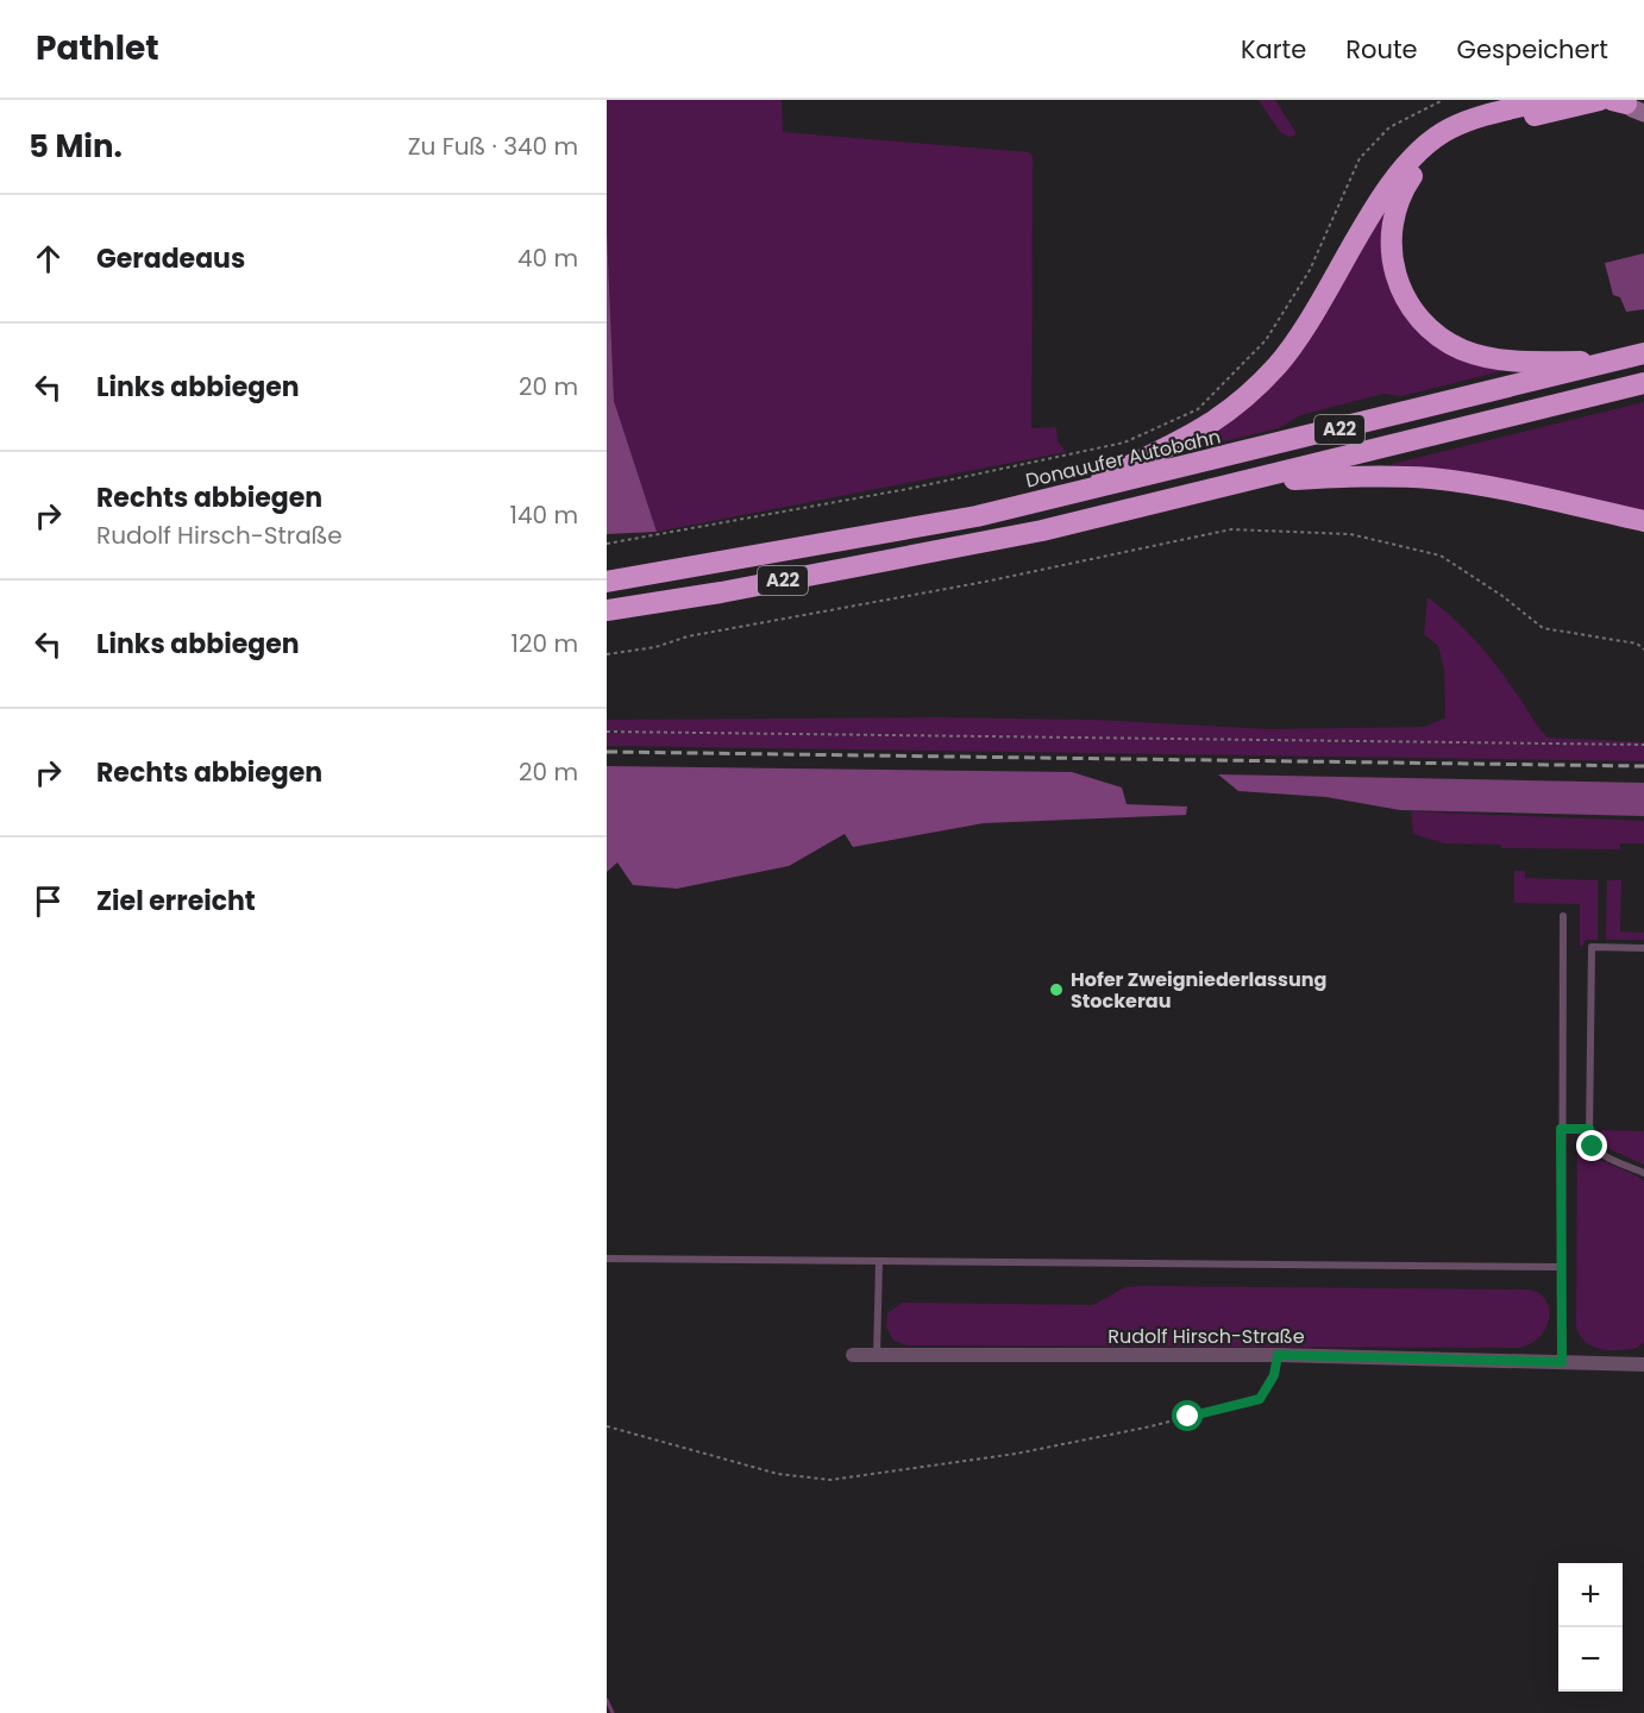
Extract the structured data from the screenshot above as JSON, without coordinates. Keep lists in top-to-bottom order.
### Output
{
  "streets": {
    "highway": ["A22", "Donauufer Autobahn"],
    "street": ["Rudolf Hirsch-Straße"]
  },
  "places": ["Hofer Zweigniederlassung Stockerau"],
  "page": {
    "header": "Pathlet",
    "nav": ["Karte", "Route", "Gespeichert"],
    "heading": ["5 Min.", "Zu Fuß · 340 m"],
    "list": [
      ["Geradeaus", "40 m"],
      ["Links abbiegen", "20 m"],
      ["Rechts abbiegen", "Rudolf Hirsch-Straße", "140 m"],
      ["Links abbiegen", "120 m"],
      ["Rechts abbiegen", "20 m"],
      "Ziel erreicht"
    ],
    "map_buttons": ["+", "−"]
  }
}
